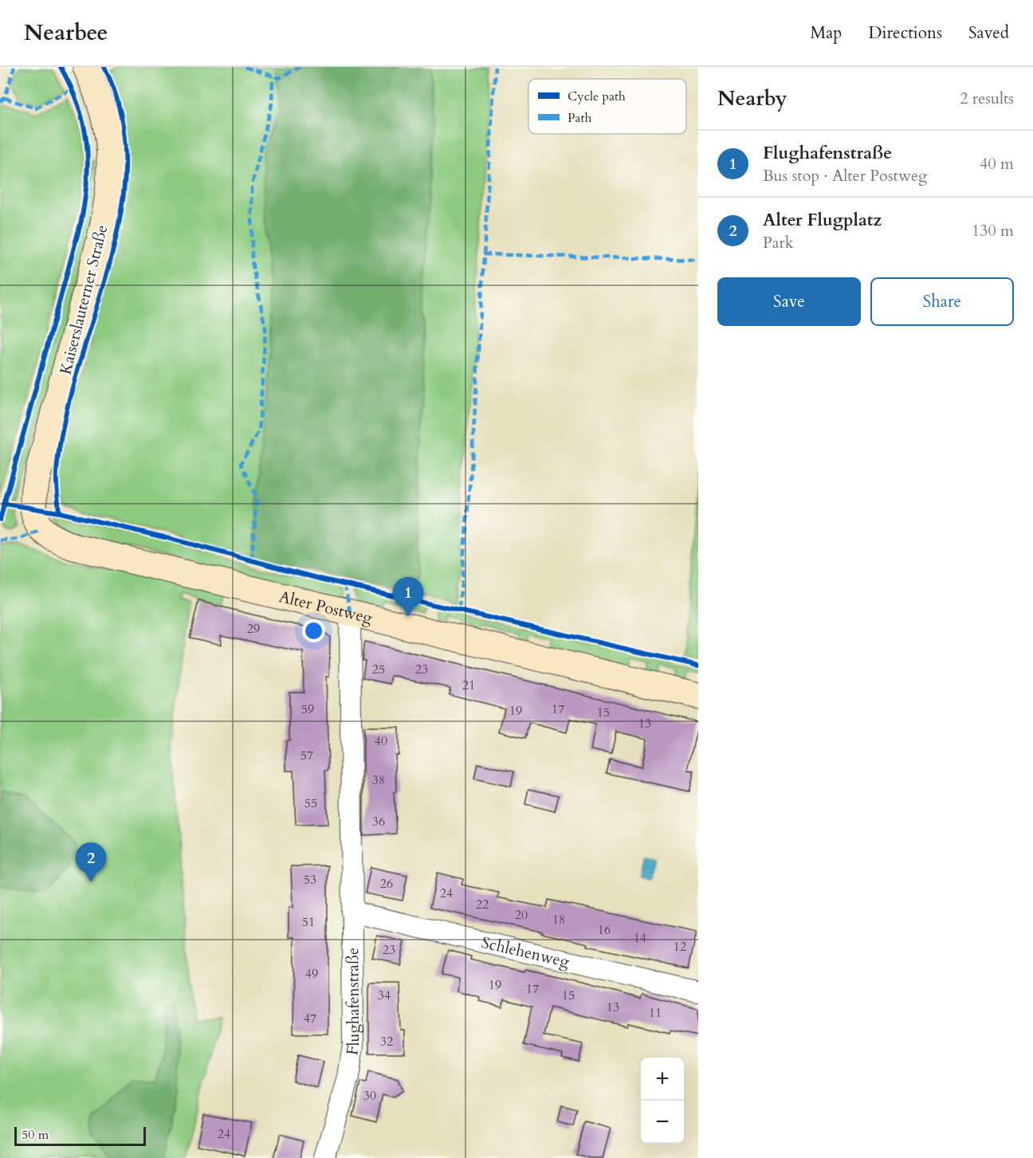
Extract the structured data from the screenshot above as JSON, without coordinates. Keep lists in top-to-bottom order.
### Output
{
  "streets": {
    "main road": ["Kaiserslauterner Straße", "Alter Postweg"],
    "street": ["Schlehenweg", "Flughafenstraße"]
  },
  "crossings": [
    ["Kaiserslauterner Straße", "Alter Postweg"],
    ["Alter Postweg", "Flughafenstraße"],
    ["Schlehenweg", "Flughafenstraße"]
  ],
  "house_numbers": [
    "29",
    "25",
    "23",
    "21",
    "59",
    "17",
    "19",
    "15",
    "13",
    "40",
    "57",
    "38",
    "55",
    "36",
    "53",
    "26",
    "24",
    "22",
    "20",
    "18",
    "51",
    "16",
    "14",
    "12",
    "23",
    "49",
    "19",
    "17",
    "34",
    "15",
    "13",
    "11",
    "47",
    "32",
    "30",
    "24"
  ],
  "legend": ["Cycle path", "Path"],
  "scale_bar": "50 m",
  "page": {
    "header": "Nearbee",
    "nav": ["Map", "Directions", "Saved"],
    "heading": ["Nearby", "2 results"],
    "list": [
      {
        "mark": "1",
        "name": "Flughafenstraße",
        "note": "Bus stop · Alter Postweg",
        "value": "40 m"
      },
      {
        "mark": "2",
        "name": "Alter Flugplatz",
        "note": "Park",
        "value": "130 m"
      }
    ],
    "buttons": ["Save", "Share"],
    "pins": ["1", "2"],
    "map_buttons": ["+", "−"],
    "scale": "50 m"
  }
}
